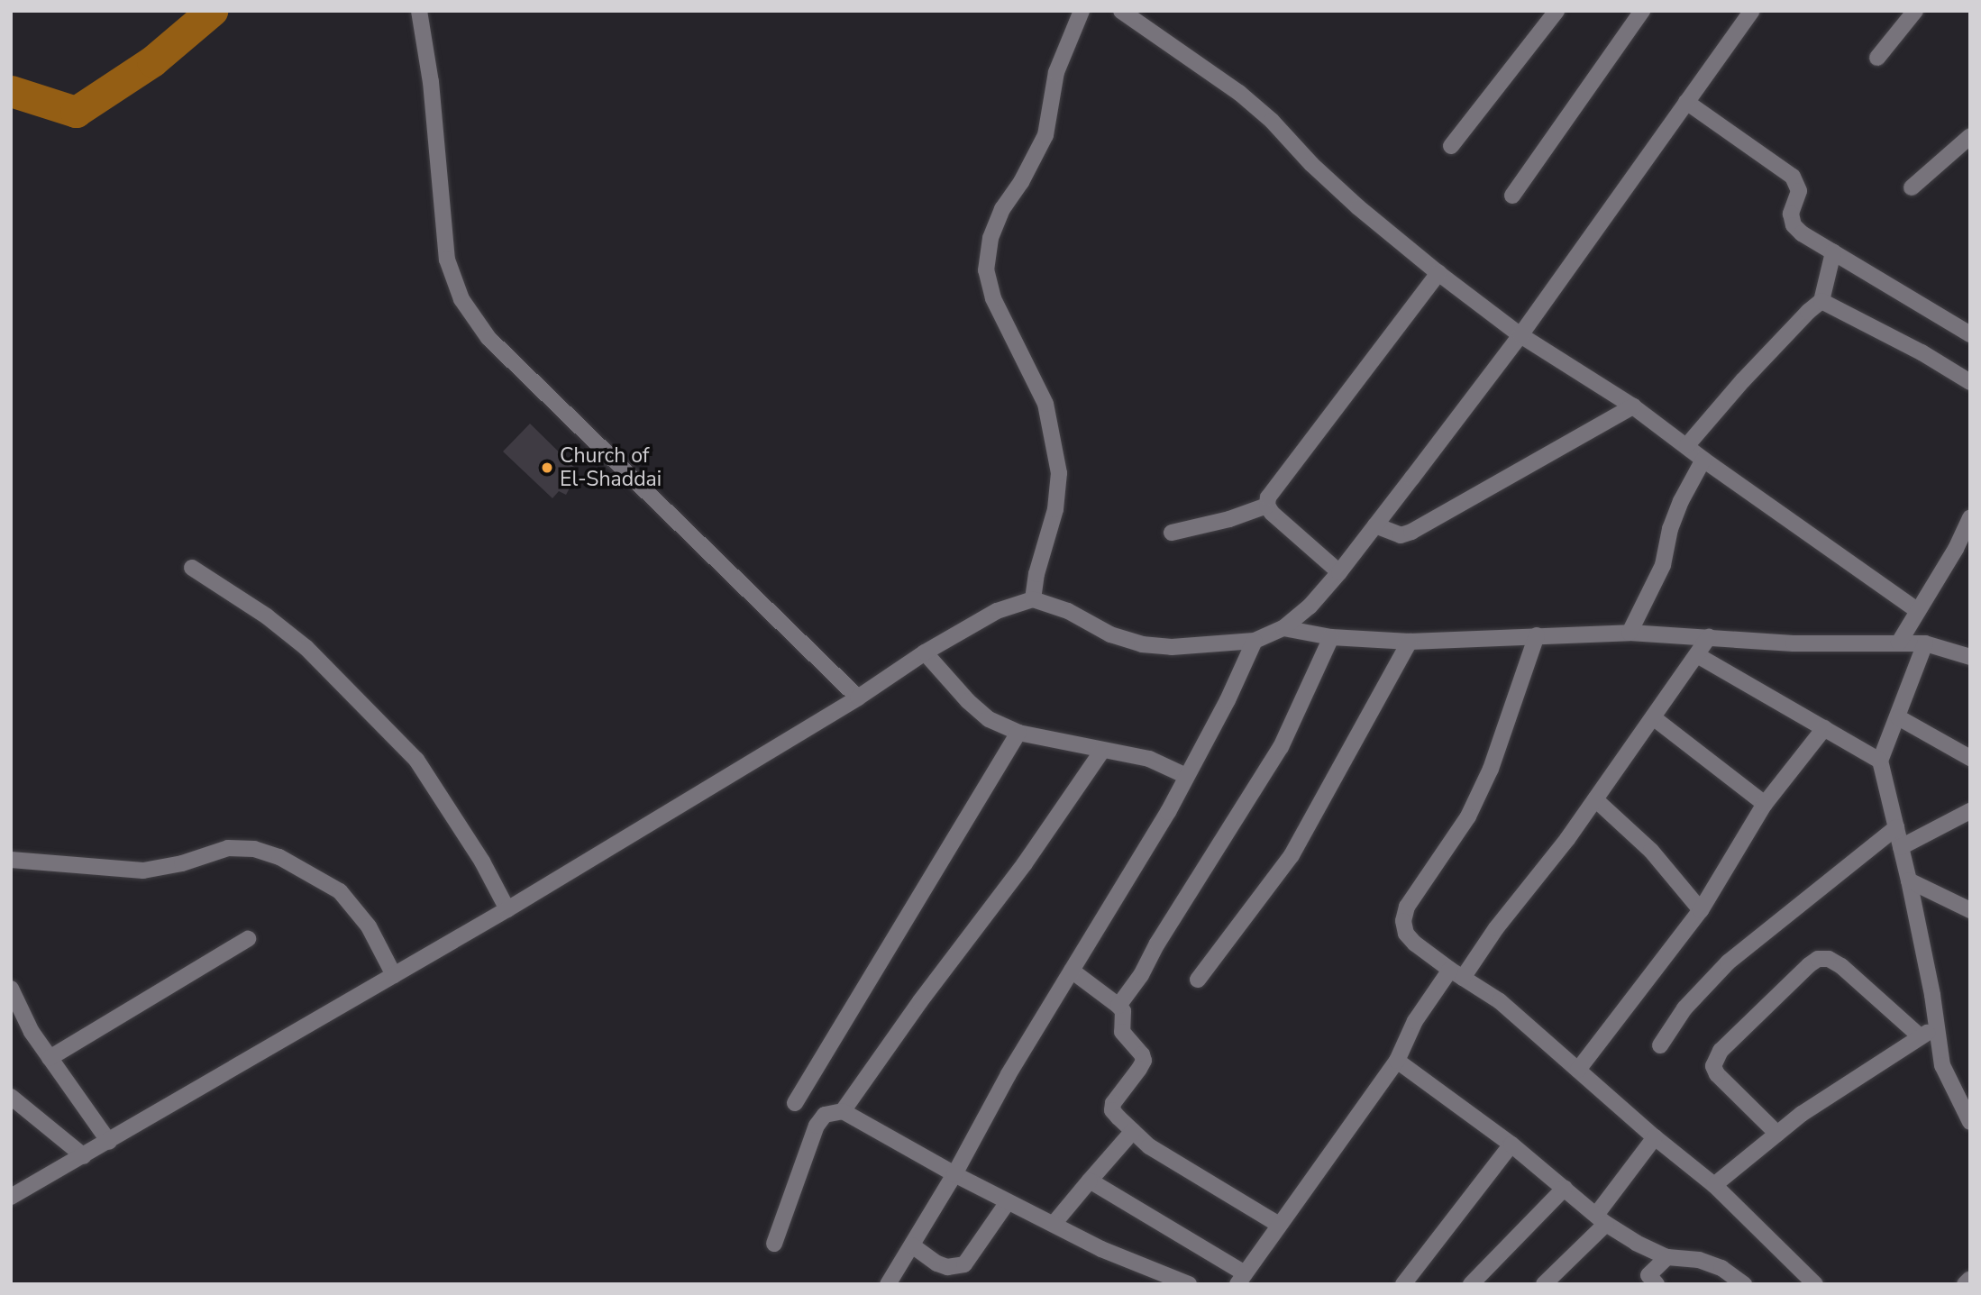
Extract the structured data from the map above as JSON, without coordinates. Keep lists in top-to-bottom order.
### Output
{
  "places": ["Church of El-Shaddai"]
}
